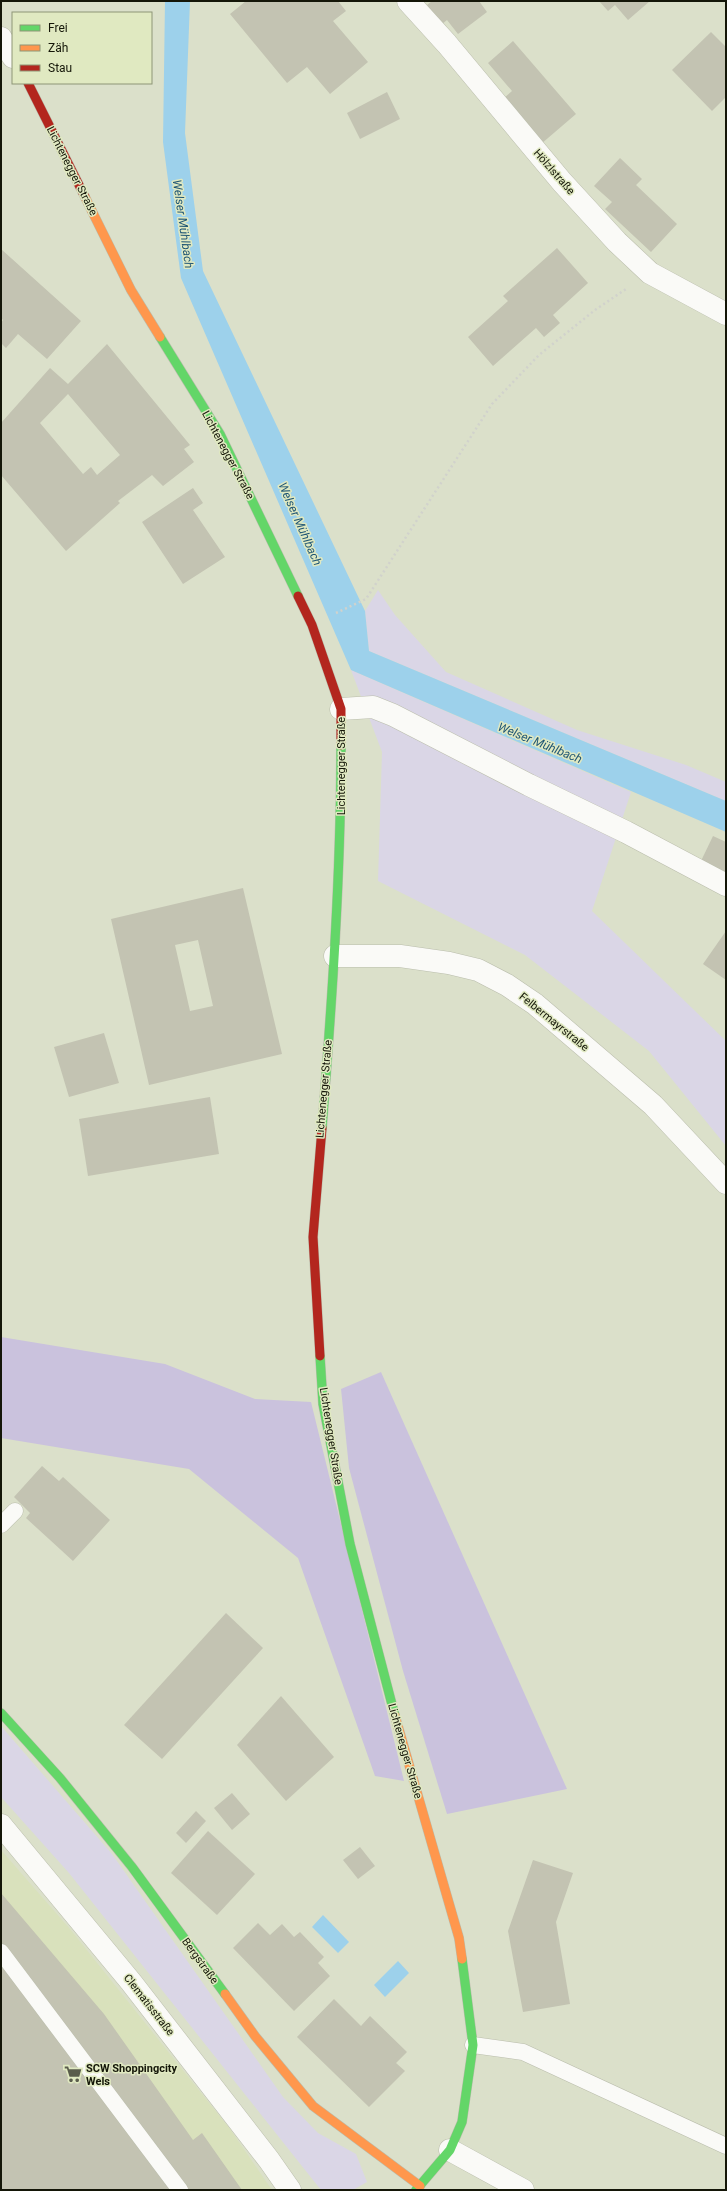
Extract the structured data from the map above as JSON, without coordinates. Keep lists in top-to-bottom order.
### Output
{
  "streets": {
    "street": [
      "Lichtenegger Straße",
      "Hölzlstraße",
      "Felbermayrstraße",
      "Bergstraße",
      "Clematisstraße"
    ]
  },
  "crossings": [
    ["Lichtenegger Straße", "Felbermayrstraße"],
    ["Lichtenegger Straße", "Bergstraße"]
  ],
  "water": ["Welser Mühlbach"],
  "places": {
    "supermarket": ["SCW Shoppingcity Wels"]
  },
  "legend": ["Frei", "Zäh", "Stau"]
}
